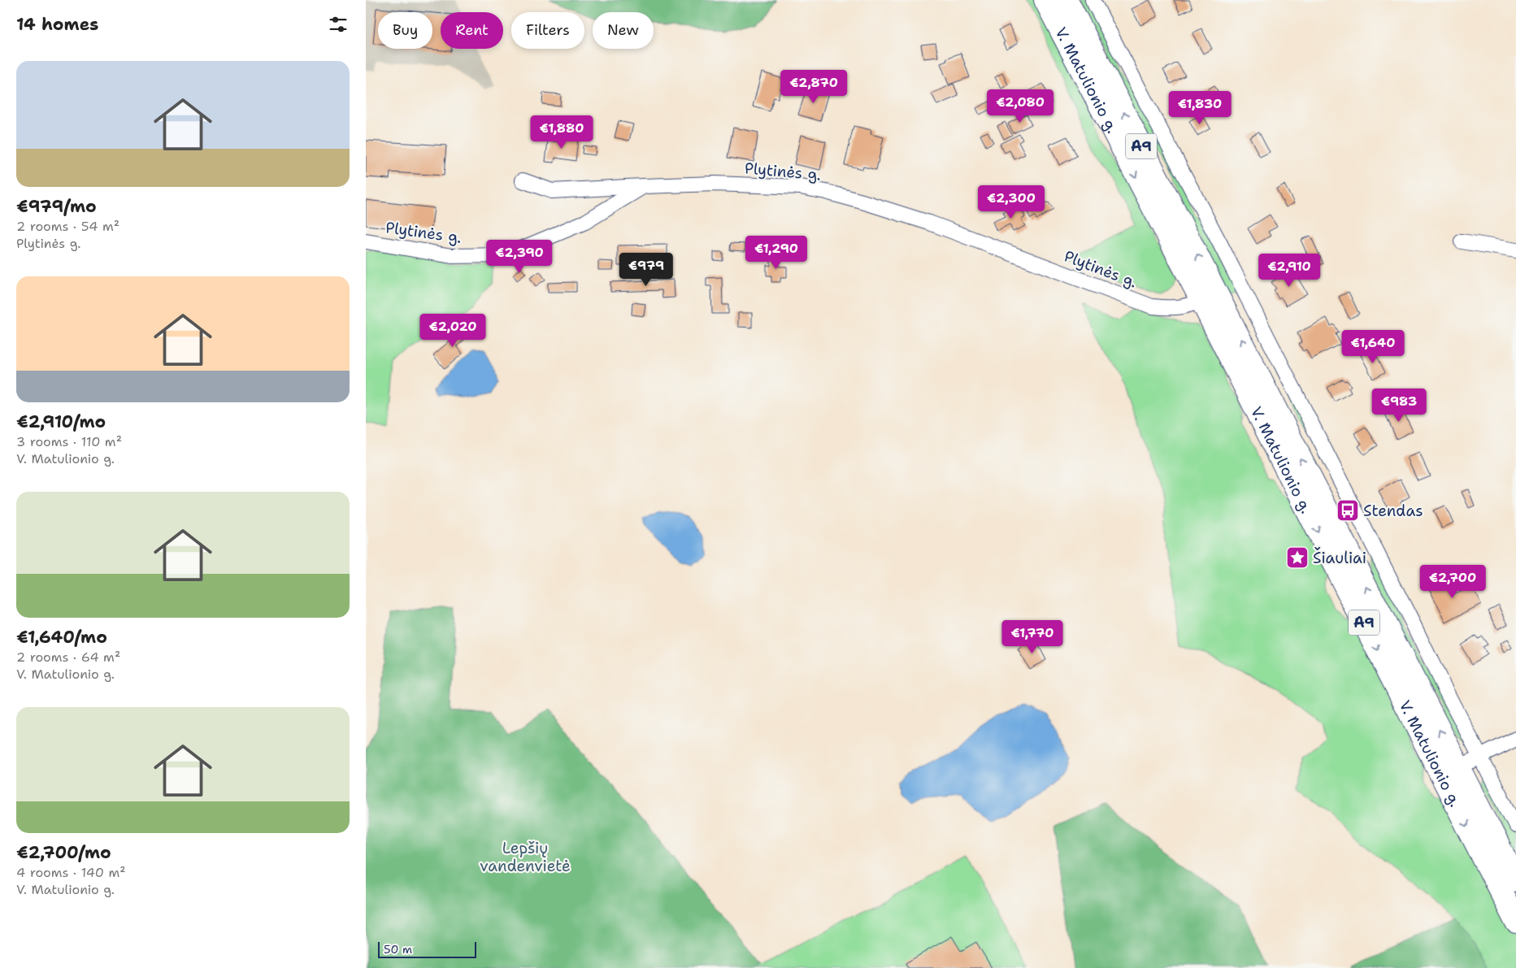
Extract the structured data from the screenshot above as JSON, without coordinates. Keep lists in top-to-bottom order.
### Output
{
  "streets": {
    "highway": ["V. Matulionio g.", "A9"],
    "street": ["Plytinės g."]
  },
  "crossings": [
    ["V. Matulionio g.", "Plytinės g."]
  ],
  "parks": ["Lepšių vandenvietė"],
  "places": {
    "bus stop": ["Stendas"],
    "place": ["Šiauliai"]
  },
  "scale_bar": "50 m",
  "page": {
    "heading": "14 homes",
    "chip": [
      "Buy",
      "Rent",
      "Filters",
      "New"
    ],
    "list": [
      {
        "name": "€979/mo",
        "note": "2 rooms · 54 m² · Plytinės g."
      },
      {
        "name": "€2,910/mo",
        "note": "3 rooms · 110 m² · V. Matulionio g."
      },
      {
        "name": "€1,640/mo",
        "note": "2 rooms · 64 m² · V. Matulionio g."
      },
      {
        "name": "€2,700/mo",
        "note": "4 rooms · 140 m² · V. Matulionio g."
      }
    ],
    "price": [
      "€2,870",
      "€2,080",
      "€1,830",
      "€1,880",
      "€2,300",
      "€1,290",
      "€2,390",
      "€979",
      "€2,910",
      "€2,020",
      "€1,640",
      "€983",
      "€2,700",
      "€1,770"
    ],
    "scale": "50 m"
  }
}
